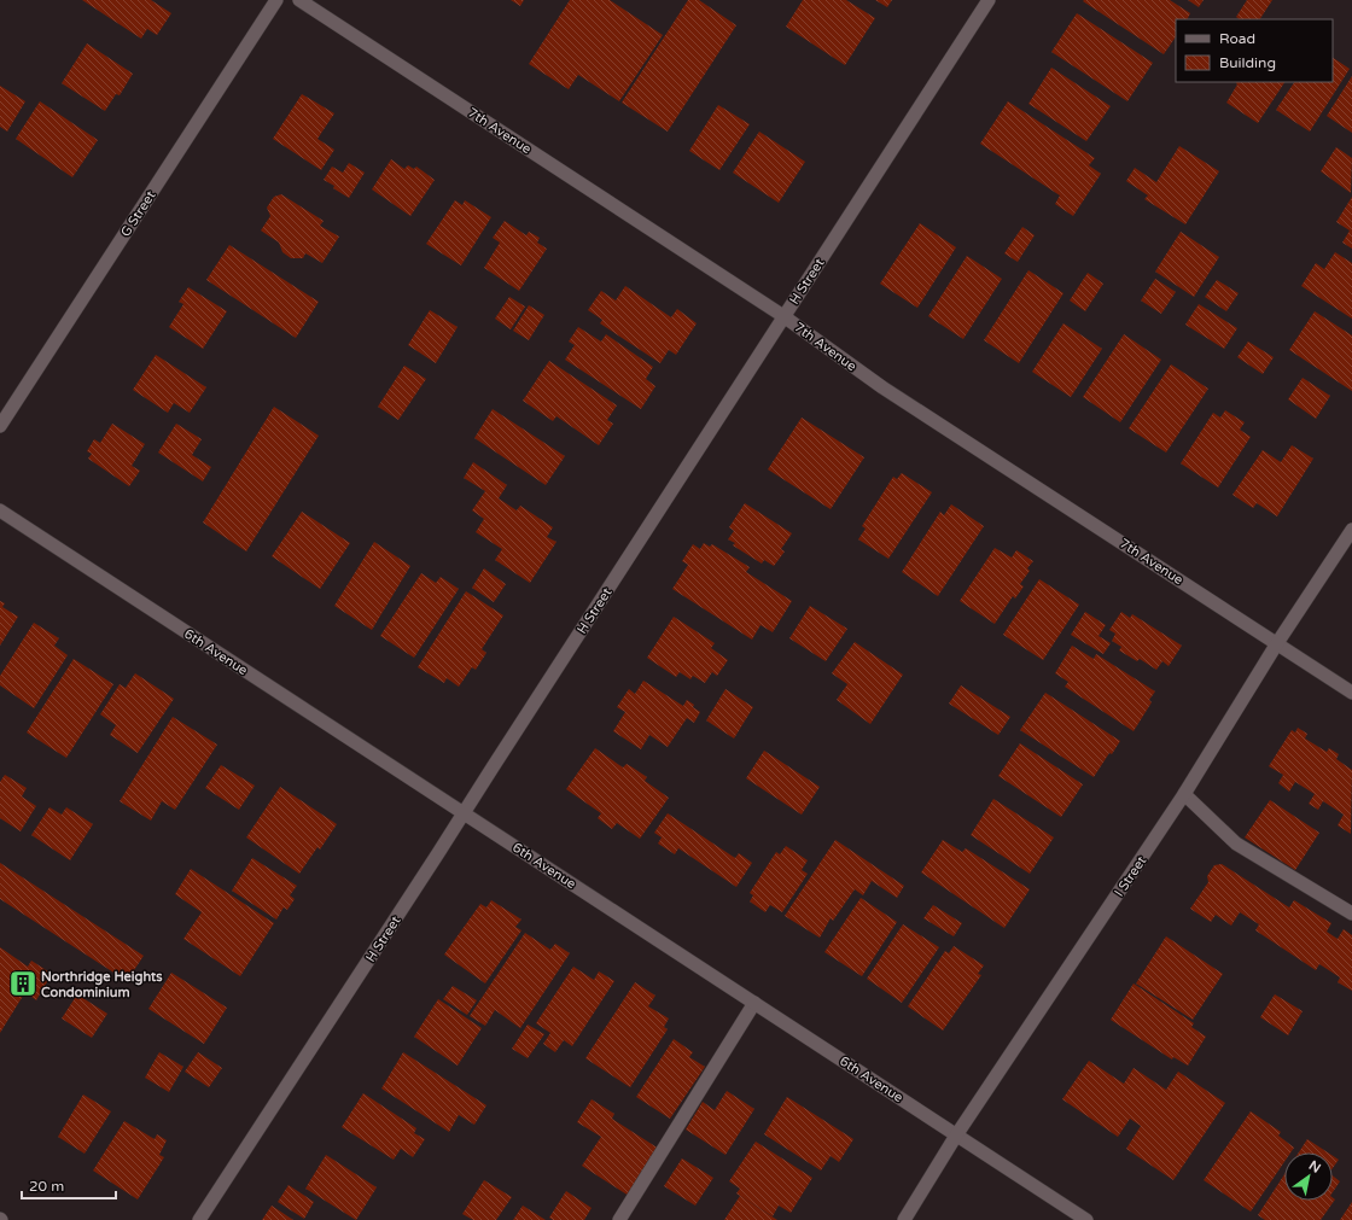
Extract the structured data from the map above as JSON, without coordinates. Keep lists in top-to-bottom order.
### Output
{
  "streets": {
    "street": [
      "7th Avenue",
      "G Street",
      "H Street",
      "6th Avenue",
      "I Street"
    ]
  },
  "crossings": [
    ["7th Avenue", "H Street"],
    ["7th Avenue", "I Street"],
    ["H Street", "6th Avenue"],
    ["6th Avenue", "I Street"]
  ],
  "places": {
    "building": ["Northridge Heights Condominium"]
  },
  "legend": ["Road", "Building"],
  "scale_bar": "20 m",
  "north": "top right"
}
